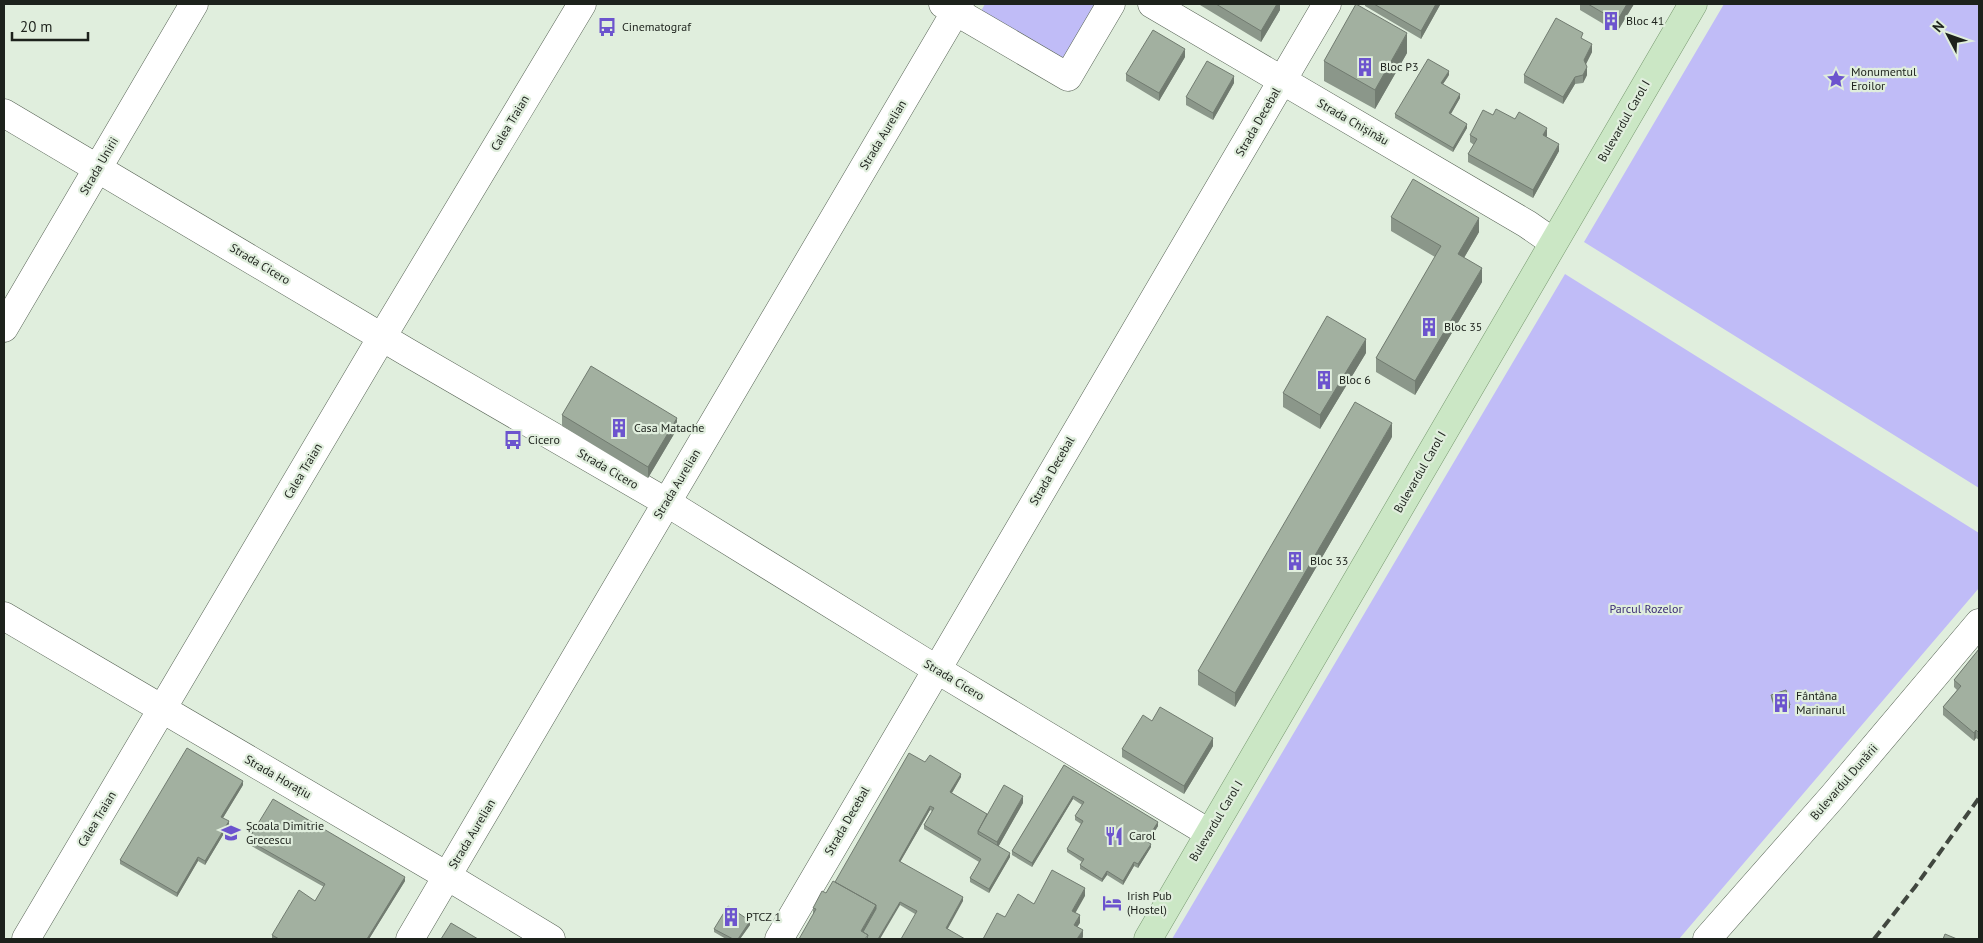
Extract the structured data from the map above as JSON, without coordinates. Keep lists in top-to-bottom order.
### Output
{
  "streets": {
    "main road": ["Bulevardul Carol I"],
    "street": [
      "Strada Decebal",
      "Strada Chișinău",
      "Calea Traian",
      "Strada Aurelian",
      "Strada Unirii",
      "Strada Cicero",
      "Strada Horațiu",
      "Bulevardul Dunării"
    ]
  },
  "crossings": [
    ["Bulevardul Carol I", "Strada Chișinău"],
    ["Bulevardul Carol I", "Strada Cicero"],
    ["Strada Decebal", "Strada Chișinău"],
    ["Strada Decebal", "Strada Cicero"],
    ["Calea Traian", "Strada Cicero"],
    ["Calea Traian", "Strada Horațiu"],
    ["Strada Aurelian", "Strada Cicero"],
    ["Strada Aurelian", "Strada Horațiu"],
    ["Strada Unirii", "Strada Cicero"]
  ],
  "parks": ["Parcul Rozelor"],
  "places": {
    "building": [
      "Bloc 41",
      "Bloc P3",
      "Bloc 35",
      "Bloc 6",
      "Casa Matache",
      "Bloc 33",
      "Fântâna Marinarul",
      "PTCZ 1"
    ],
    "bus stop": ["Cinematograf", "Cicero"],
    "place": ["Monumentul Eroilor"],
    "school or university": ["Școala Dimitrie Grecescu"],
    "restaurant": ["Carol"],
    "hotel": ["Irish Pub (Hostel)"]
  },
  "scale_bar": "20 m",
  "north": "top left"
}
